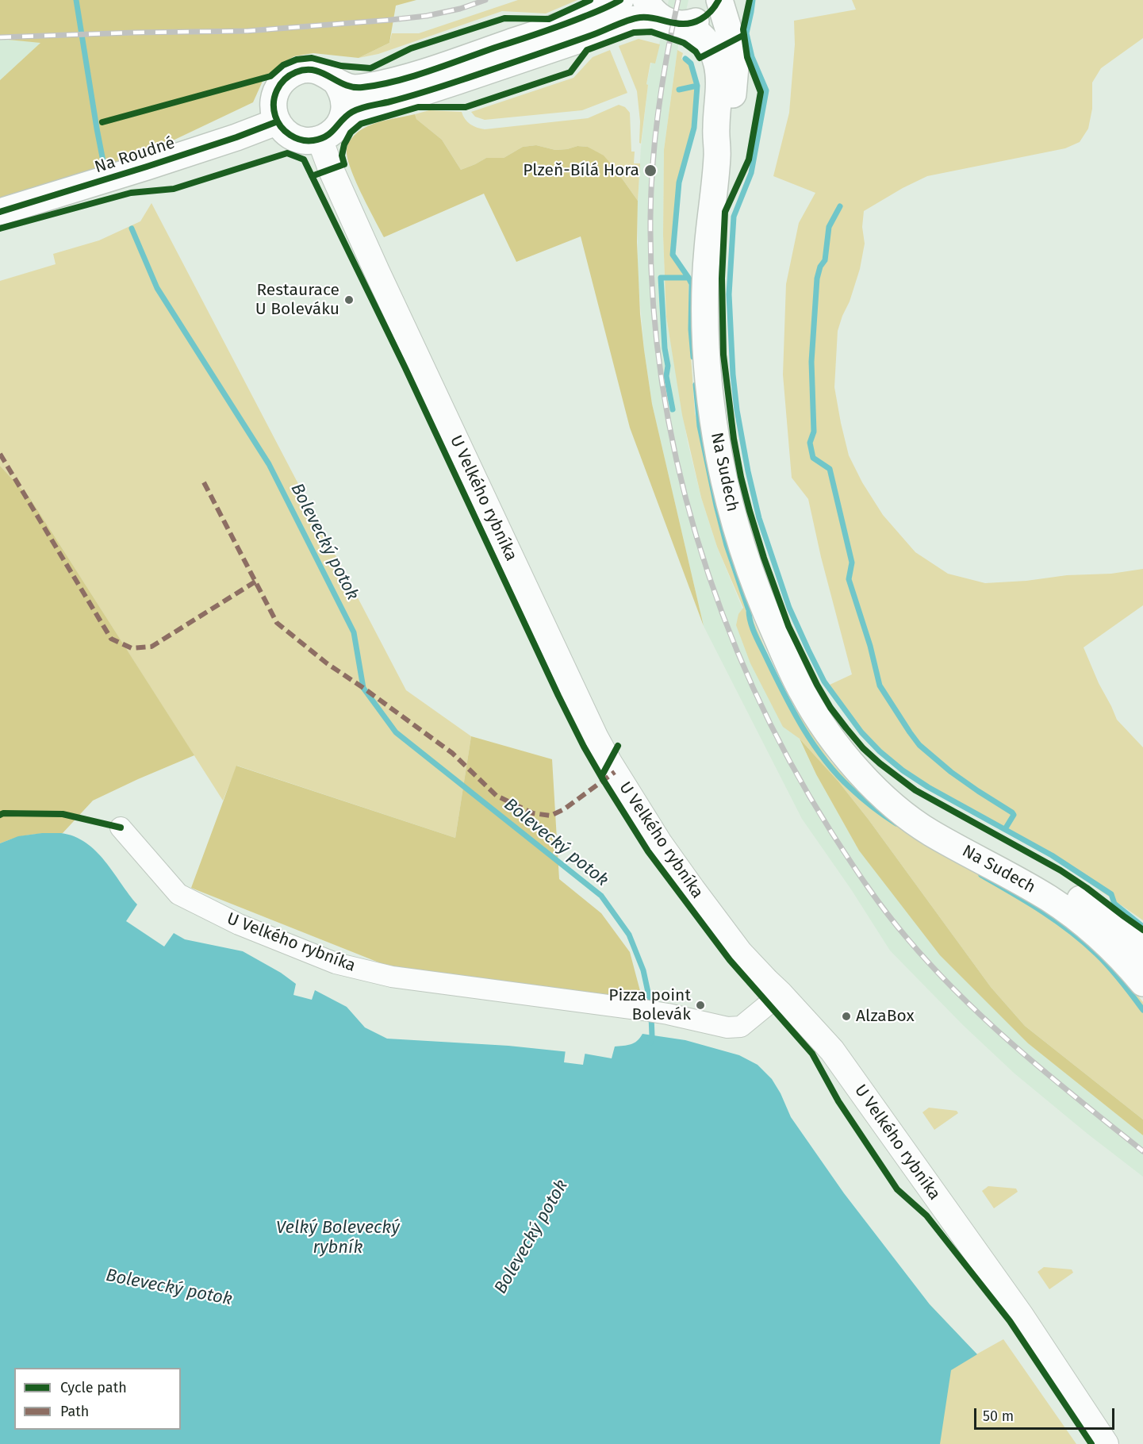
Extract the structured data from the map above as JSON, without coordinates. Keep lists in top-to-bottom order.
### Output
{
  "streets": {
    "main road": ["Na Roudné", "Na Sudech"],
    "street": ["U Velkého rybníka"]
  },
  "crossings": [
    ["Na Roudné", "U Velkého rybníka"]
  ],
  "water": ["Bolevecký potok", "Velký Bolevecký rybník"],
  "places": [
    "Plzeň-Bílá Hora",
    "Restaurace U Boleváku",
    "Pizza point Bolevák",
    "AlzaBox"
  ],
  "legend": ["Cycle path", "Path"],
  "scale_bar": "50 m"
}
